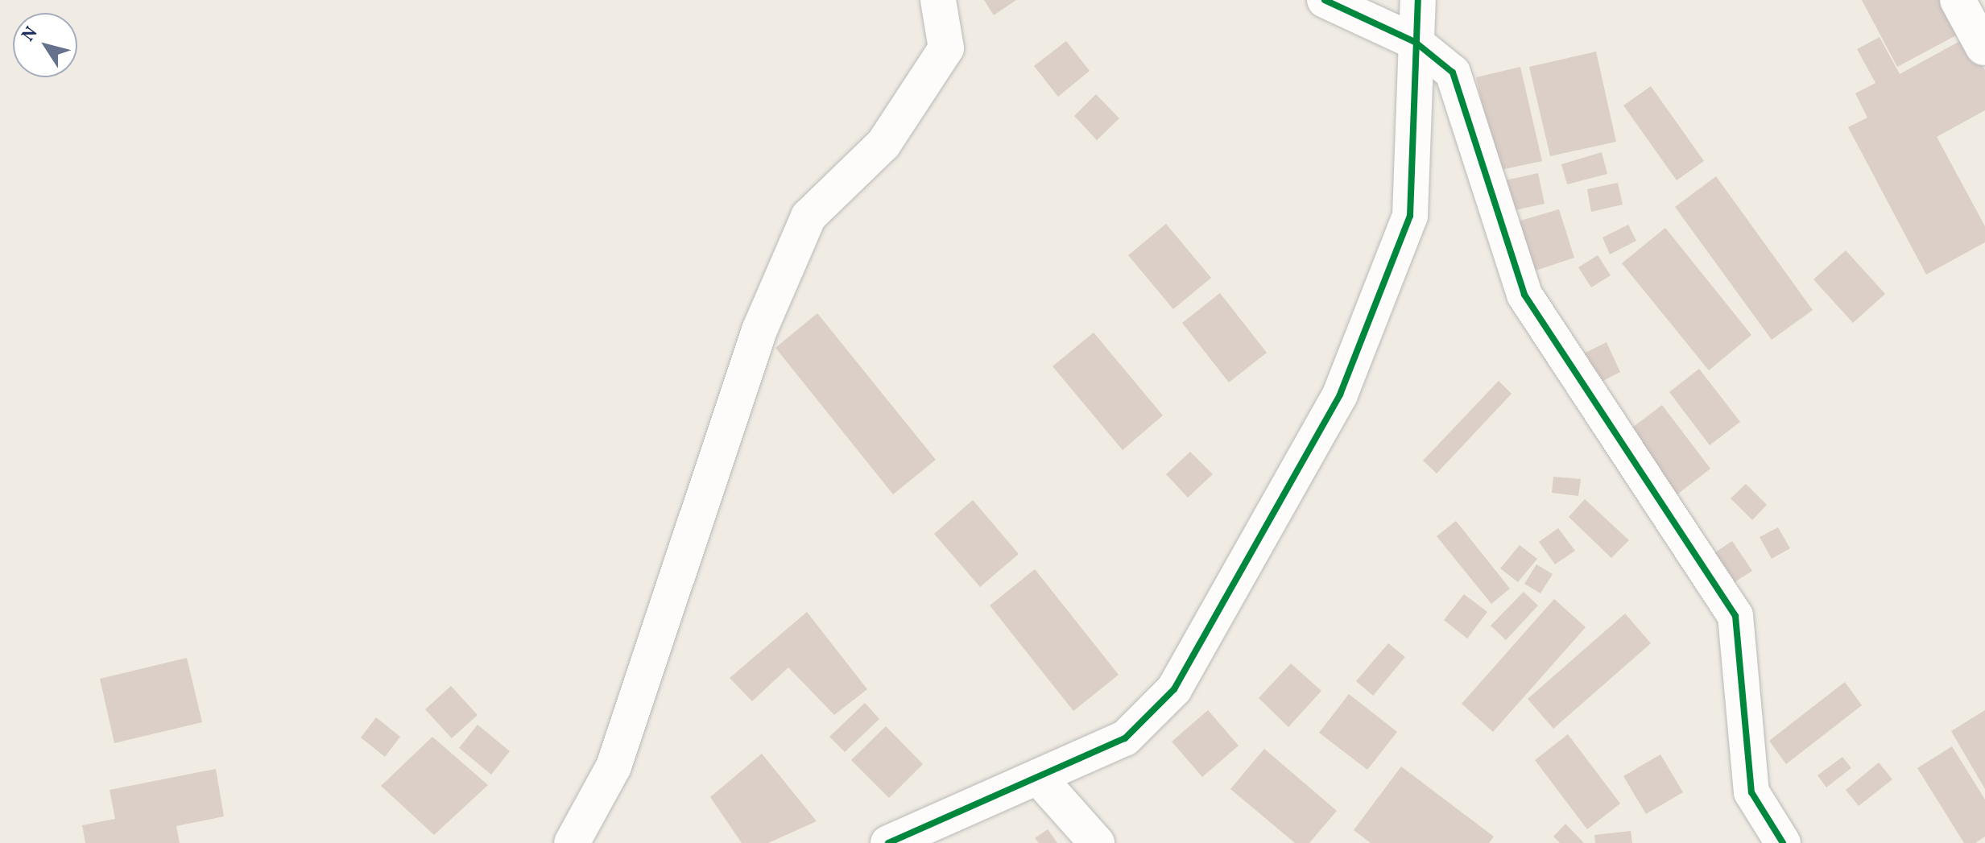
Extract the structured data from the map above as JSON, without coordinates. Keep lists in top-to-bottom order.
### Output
{
  "north": "top left"
}
